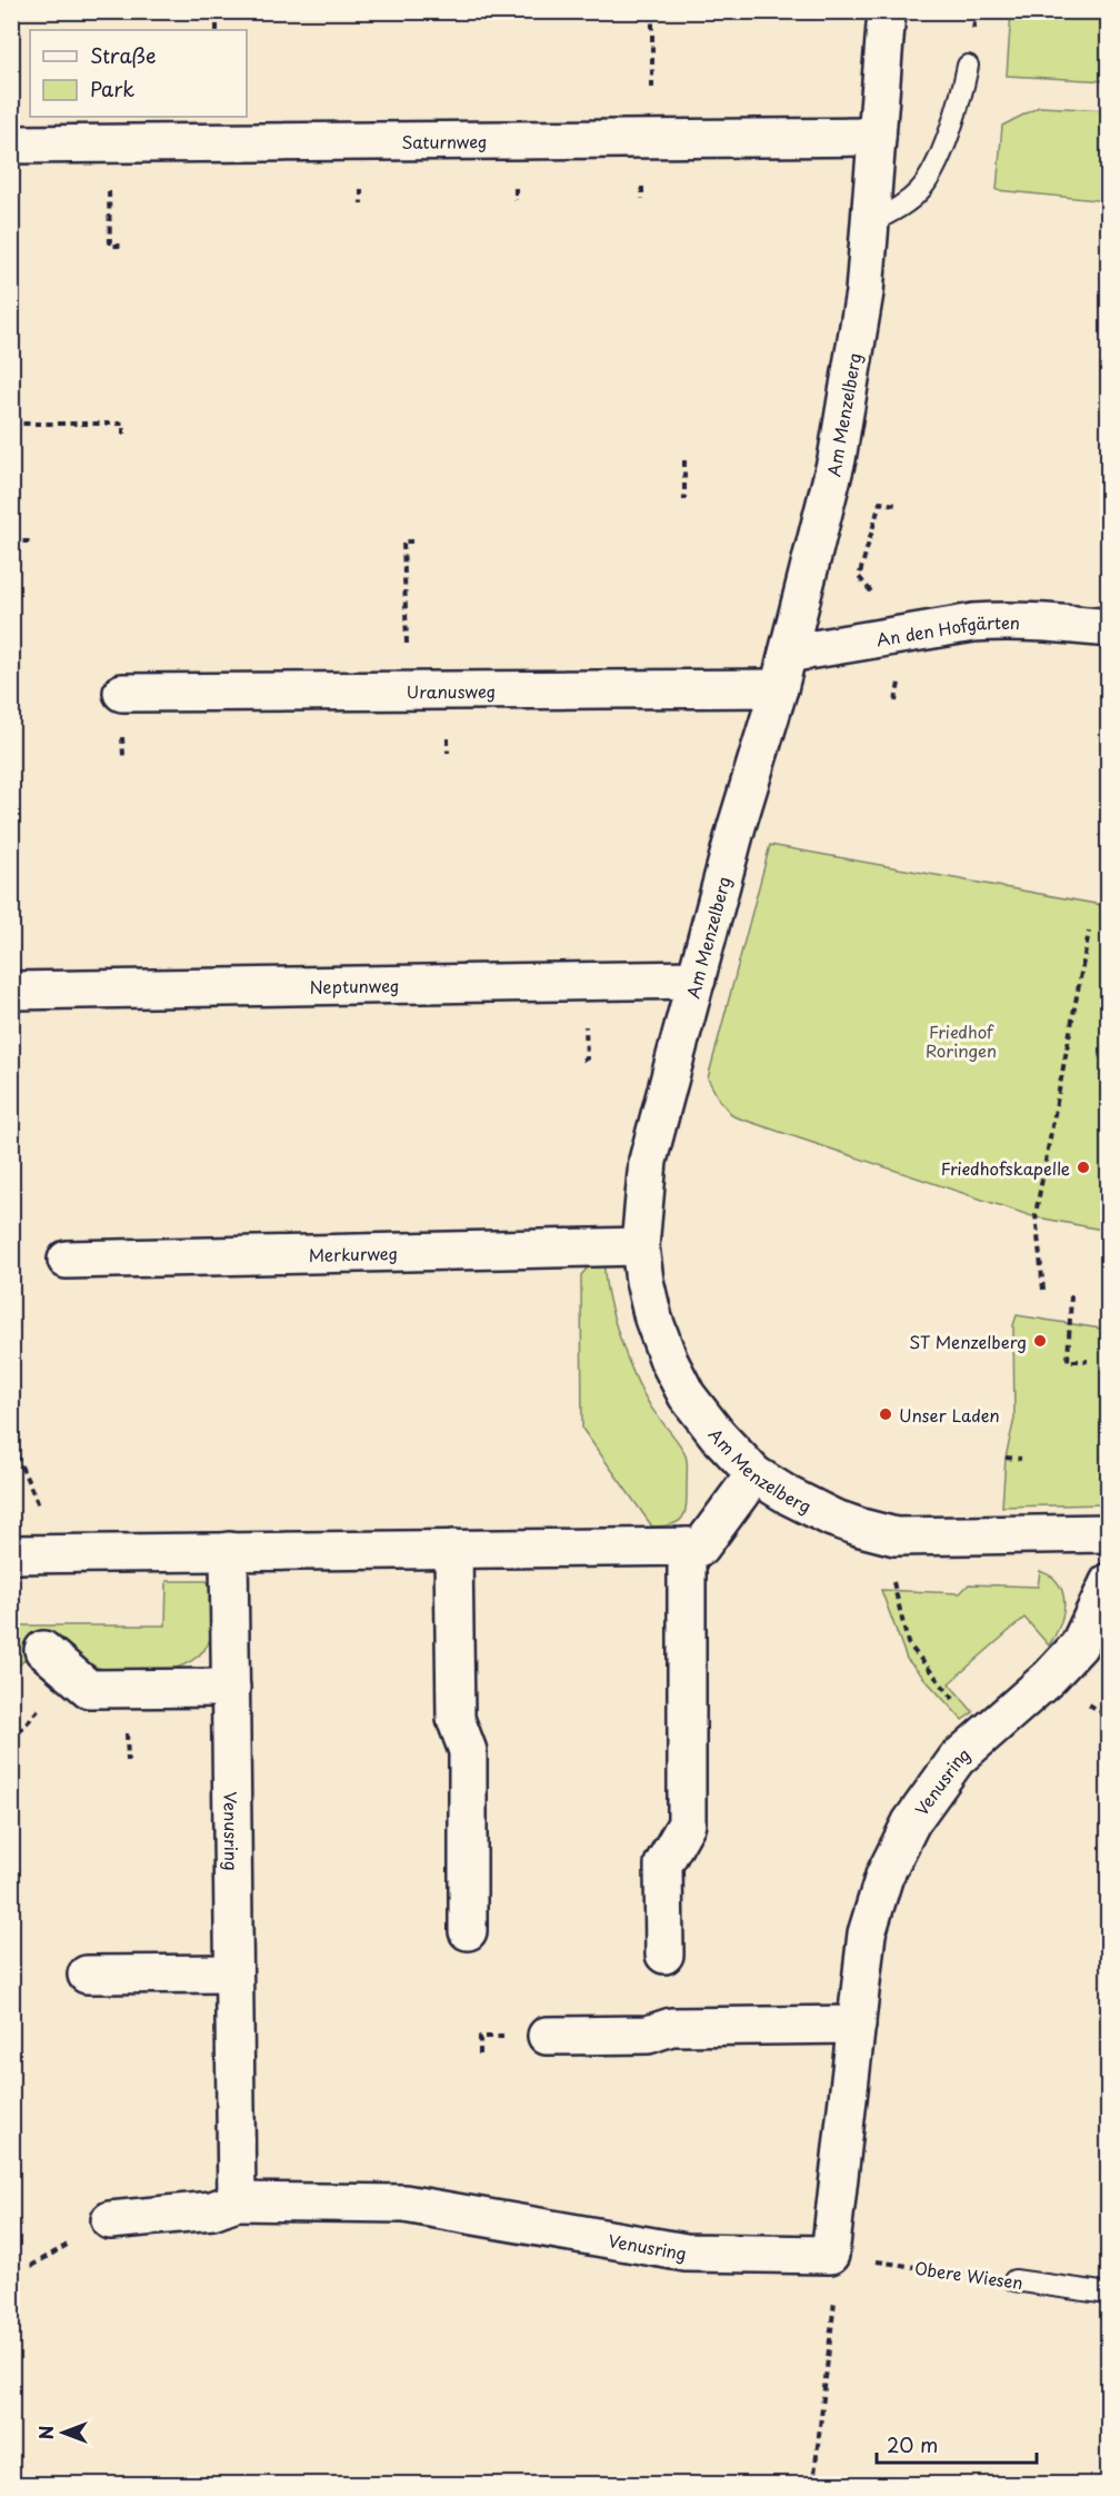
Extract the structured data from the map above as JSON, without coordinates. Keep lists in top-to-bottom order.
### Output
{
  "streets": {
    "street": [
      "Saturnweg",
      "Am Menzelberg",
      "An den Hofgärten",
      "Uranusweg",
      "Neptunweg",
      "Merkurweg",
      "Venusring"
    ],
    "lane": ["Obere Wiesen"]
  },
  "crossings": [
    ["Saturnweg", "Am Menzelberg"],
    ["Am Menzelberg", "An den Hofgärten"],
    ["Am Menzelberg", "Uranusweg"],
    ["Am Menzelberg", "Neptunweg"],
    ["Am Menzelberg", "Merkurweg"],
    ["Venusring", "Obere Wiesen"]
  ],
  "parks": ["Friedhof Roringen"],
  "places": ["Friedhofskapelle", "ST Menzelberg", "Unser Laden"],
  "legend": ["Straße", "Park"],
  "scale_bar": "20 m",
  "north": "left"
}
